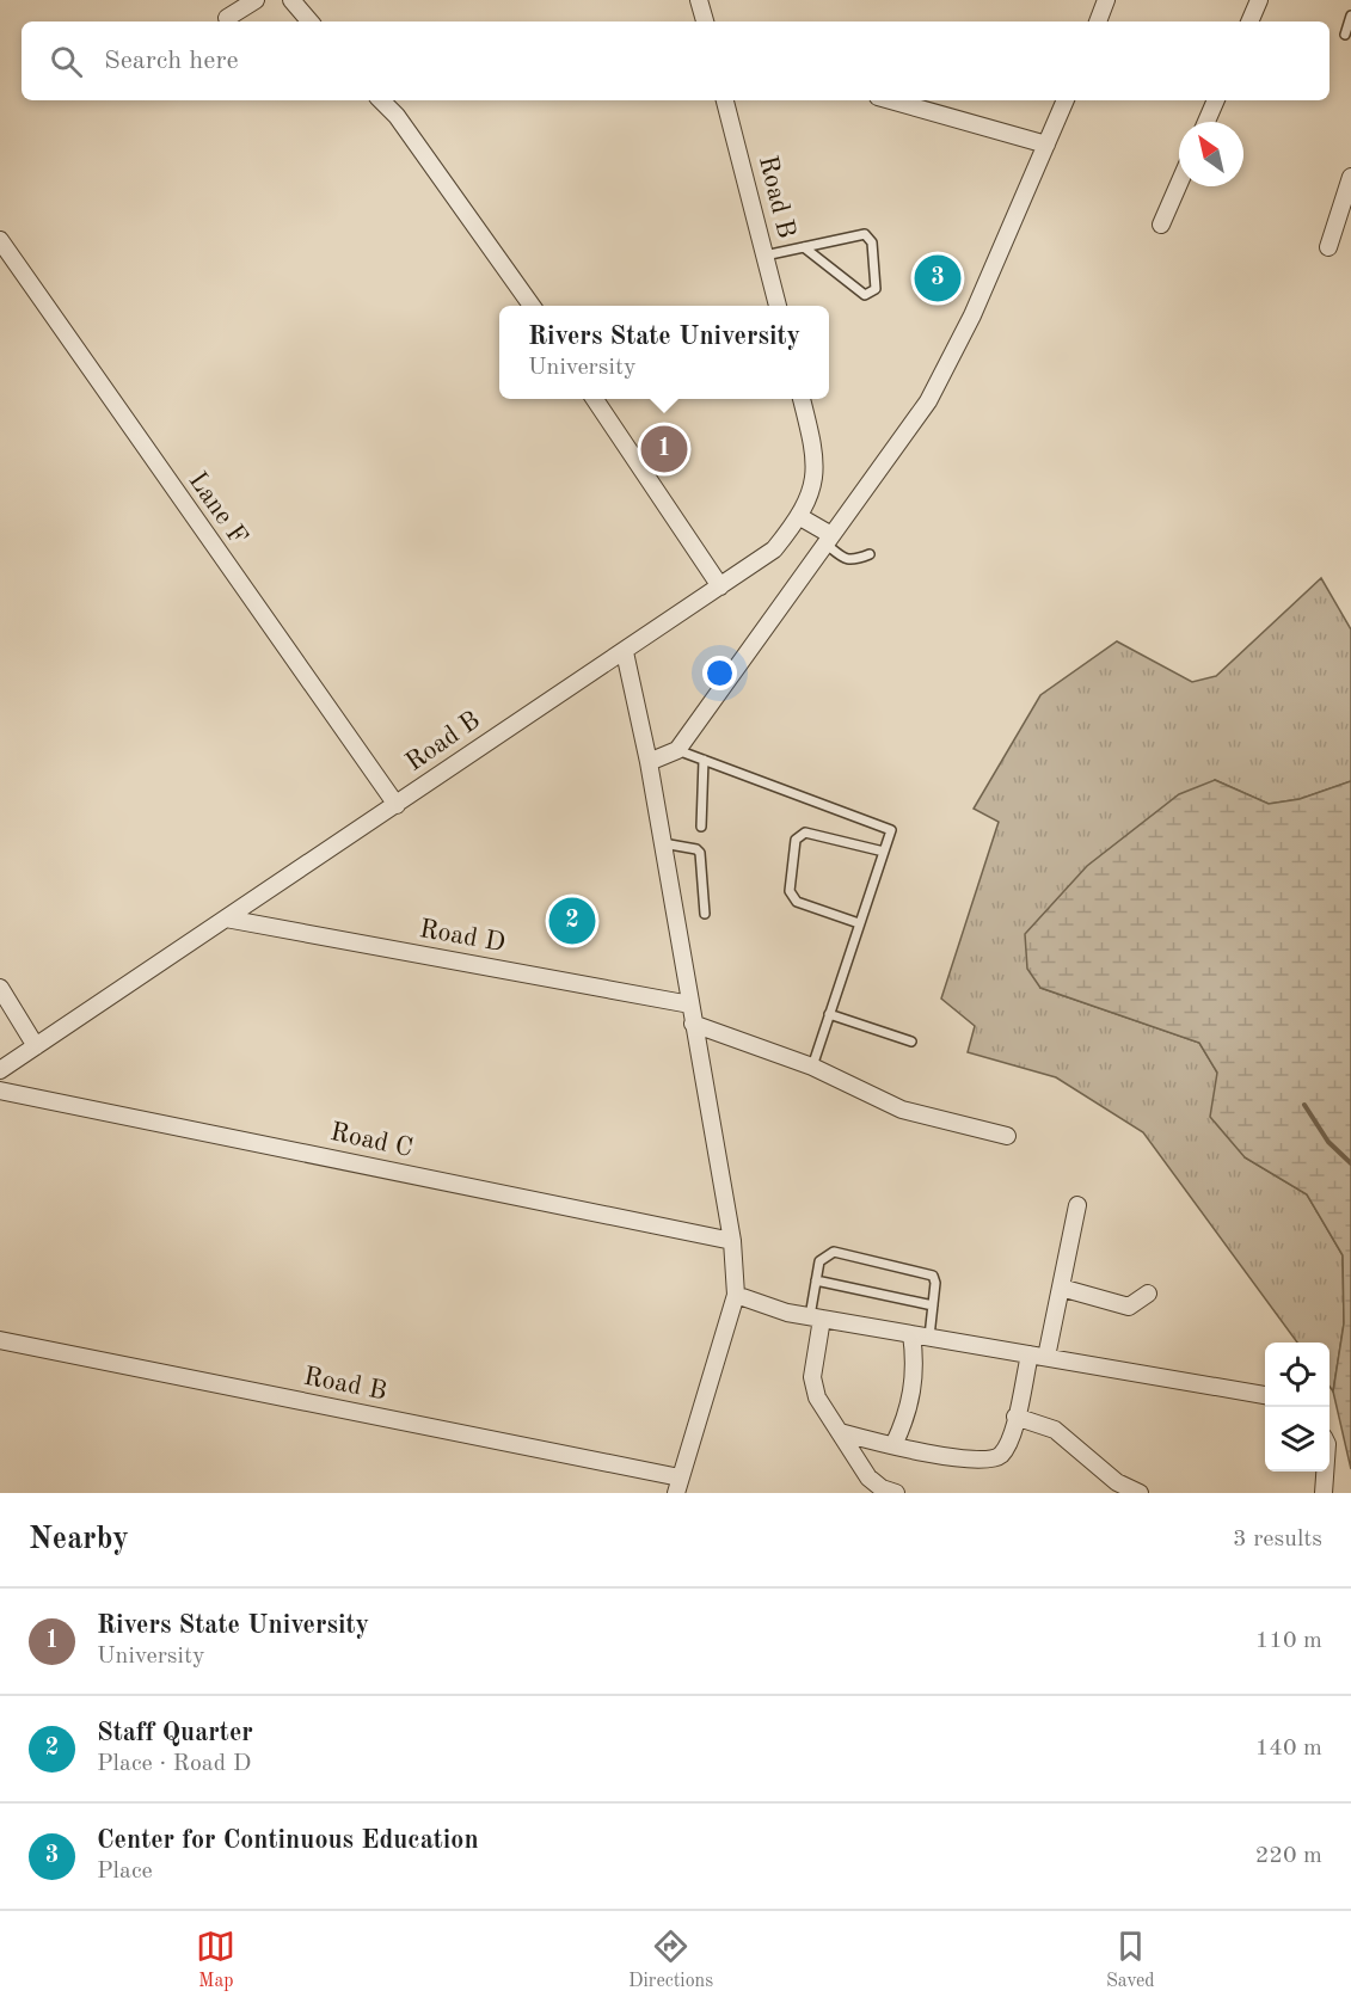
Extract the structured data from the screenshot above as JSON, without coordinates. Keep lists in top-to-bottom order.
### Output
{
  "streets": {
    "street": [
      "Road B",
      "Lane F",
      "Road D",
      "Road C"
    ]
  },
  "crossings": [
    ["Road B", "Lane F"],
    ["Road B", "Road D"]
  ],
  "north": "top left",
  "page": {
    "search": "Search here",
    "pins": ["3", "1", "2"],
    "popup": ["Rivers State University", "University"],
    "heading": ["Nearby", "3 results"],
    "list": [
      {
        "mark": "1",
        "name": "Rivers State University",
        "note": "University",
        "value": "110 m"
      },
      {
        "mark": "2",
        "name": "Staff Quarter",
        "note": "Place · Road D",
        "value": "140 m"
      },
      {
        "mark": "3",
        "name": "Center for Continuous Education",
        "note": "Place",
        "value": "220 m"
      }
    ],
    "nav": ["Map", "Directions", "Saved"]
  }
}
